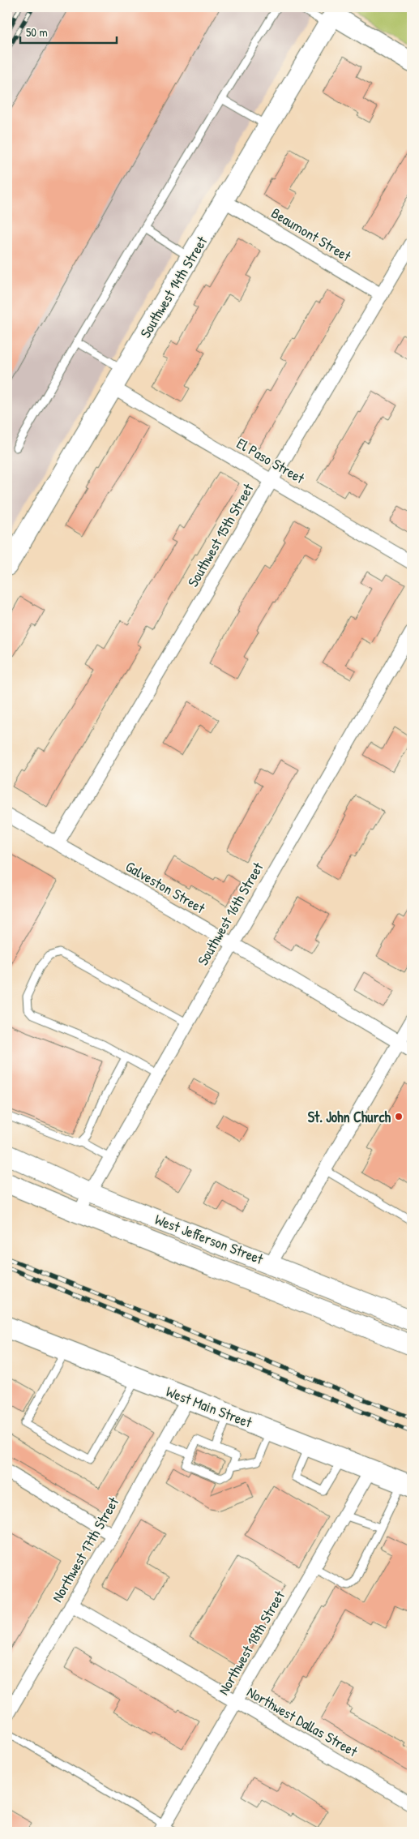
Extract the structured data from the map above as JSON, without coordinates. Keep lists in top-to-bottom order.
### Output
{
  "streets": {
    "main road": ["Southwest 14th Street", "West Jefferson Street", "West Main Street"],
    "street": [
      "Beaumont Street",
      "El Paso Street",
      "Southwest 15th Street",
      "Galveston Street",
      "Southwest 16th Street",
      "Northwest 17th Street",
      "Northwest 18th Street",
      "Northwest Dallas Street"
    ]
  },
  "crossings": [
    ["Beaumont Street", "Southwest 14th Street"],
    ["Beaumont Street", "Southwest 15th Street"],
    ["Southwest 14th Street", "El Paso Street"],
    ["El Paso Street", "Southwest 15th Street"],
    ["Southwest 15th Street", "Galveston Street"],
    ["Galveston Street", "Southwest 16th Street"],
    ["Southwest 16th Street", "West Jefferson Street"],
    ["West Main Street", "Northwest 17th Street"],
    ["West Main Street", "Northwest 18th Street"],
    ["Northwest 17th Street", "Northwest Dallas Street"],
    ["Northwest 18th Street", "Northwest Dallas Street"]
  ],
  "places": ["St. John Church"],
  "scale_bar": "50 m"
}
